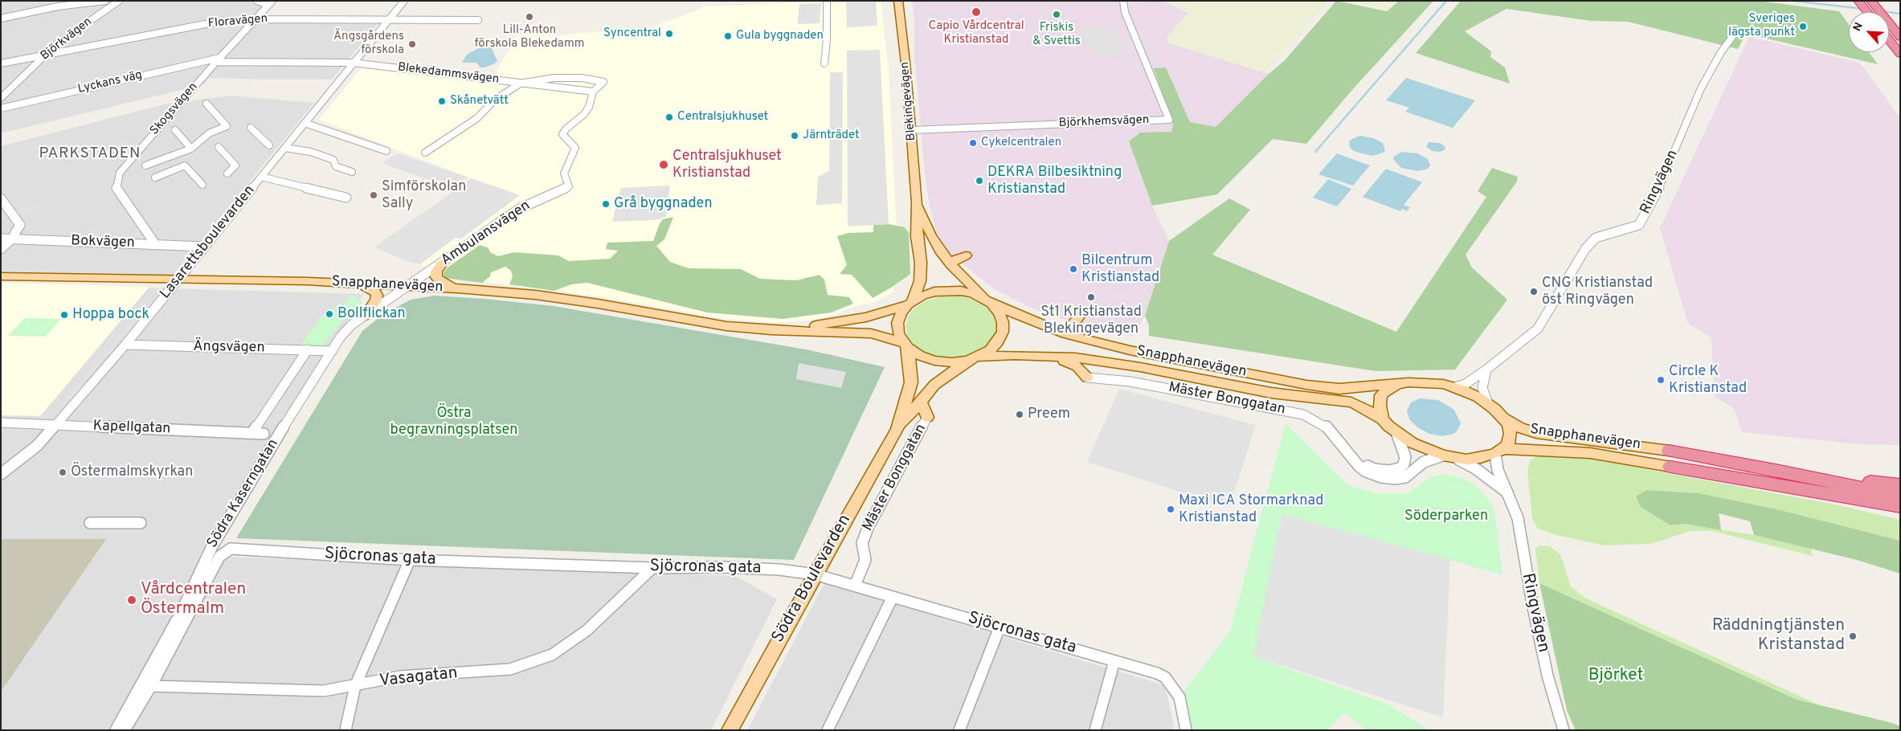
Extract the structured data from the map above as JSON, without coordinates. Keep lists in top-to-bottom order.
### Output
{
  "streets": {
    "main road": ["Blekingevägen", "Snapphanevägen", "Södra Boulevarden"],
    "street": [
      "Floravägen",
      "Björkvägen",
      "Blekedammsvägen",
      "Lyckans väg",
      "Skogsvägen",
      "Björkhemsvägen",
      "Ringvägen",
      "Ambulansvägen",
      "Bokvägen",
      "Lasarettsboulevarden",
      "Ängsvägen",
      "Mäster Bonggatan",
      "Kapellgatan",
      "Södra Kaserngatan",
      "Sjöcronas gata",
      "Vasagatan"
    ]
  },
  "crossings": [
    ["Floravägen", "Björkvägen"],
    ["Floravägen", "Skogsvägen"],
    ["Floravägen", "Lasarettsboulevarden"],
    ["Blekedammsvägen", "Lyckans väg"],
    ["Blekedammsvägen", "Ambulansvägen"],
    ["Blekedammsvägen", "Lasarettsboulevarden"],
    ["Lyckans väg", "Skogsvägen"],
    ["Lyckans väg", "Lasarettsboulevarden"],
    ["Blekingevägen", "Björkhemsvägen"],
    ["Blekingevägen", "Snapphanevägen"],
    ["Blekingevägen", "Södra Boulevarden"],
    ["Skogsvägen", "Bokvägen"],
    ["Ringvägen", "Snapphanevägen"],
    ["Ambulansvägen", "Snapphanevägen"],
    ["Ambulansvägen", "Södra Kaserngatan"],
    ["Bokvägen", "Lasarettsboulevarden"],
    ["Lasarettsboulevarden", "Snapphanevägen"],
    ["Lasarettsboulevarden", "Ängsvägen"],
    ["Lasarettsboulevarden", "Kapellgatan"],
    ["Snapphanevägen", "Mäster Bonggatan"],
    ["Snapphanevägen", "Södra Kaserngatan"],
    ["Snapphanevägen", "Södra Boulevarden"],
    ["Ängsvägen", "Södra Kaserngatan"],
    ["Mäster Bonggatan", "Sjöcronas gata"],
    ["Södra Kaserngatan", "Sjöcronas gata"],
    ["Södra Kaserngatan", "Vasagatan"],
    ["Sjöcronas gata", "Södra Boulevarden"],
    ["Sjöcronas gata", "Vasagatan"]
  ],
  "districts": ["PARKSTADEN"],
  "parks": ["Östra begravningsplatsen", "Söderparken", "Björket"],
  "places": [
    "Capio Vårdcentral Kristianstad",
    "Friskis & Svettis",
    "Lill-Anton förskola Blekedamm",
    "Sveriges lägsta punkt",
    "Syncentral",
    "Gula byggnaden",
    "Ängsgårdens förskola",
    "Skånetvätt",
    "Centralsjukhuset",
    "Järnträdet",
    "Cykelcentralen",
    "Centralsjukhuset Kristianstad",
    "DEKRA Bilbesiktning Kristianstad",
    "Simförskolan Sally",
    "Grå byggnaden",
    "Bilcentrum Kristianstad",
    "CNG Kristianstad öst Ringvägen",
    "St1 Kristianstad Blekingevägen",
    "Bollflickan",
    "Hoppa bock",
    "Circle K Kristianstad",
    "Preem",
    "Östermalmskyrkan",
    "Maxi ICA Stormarknad Kristianstad",
    "Vårdcentralen Östermalm",
    "Räddningtjänsten Kristanstad"
  ],
  "north": "top left"
}
